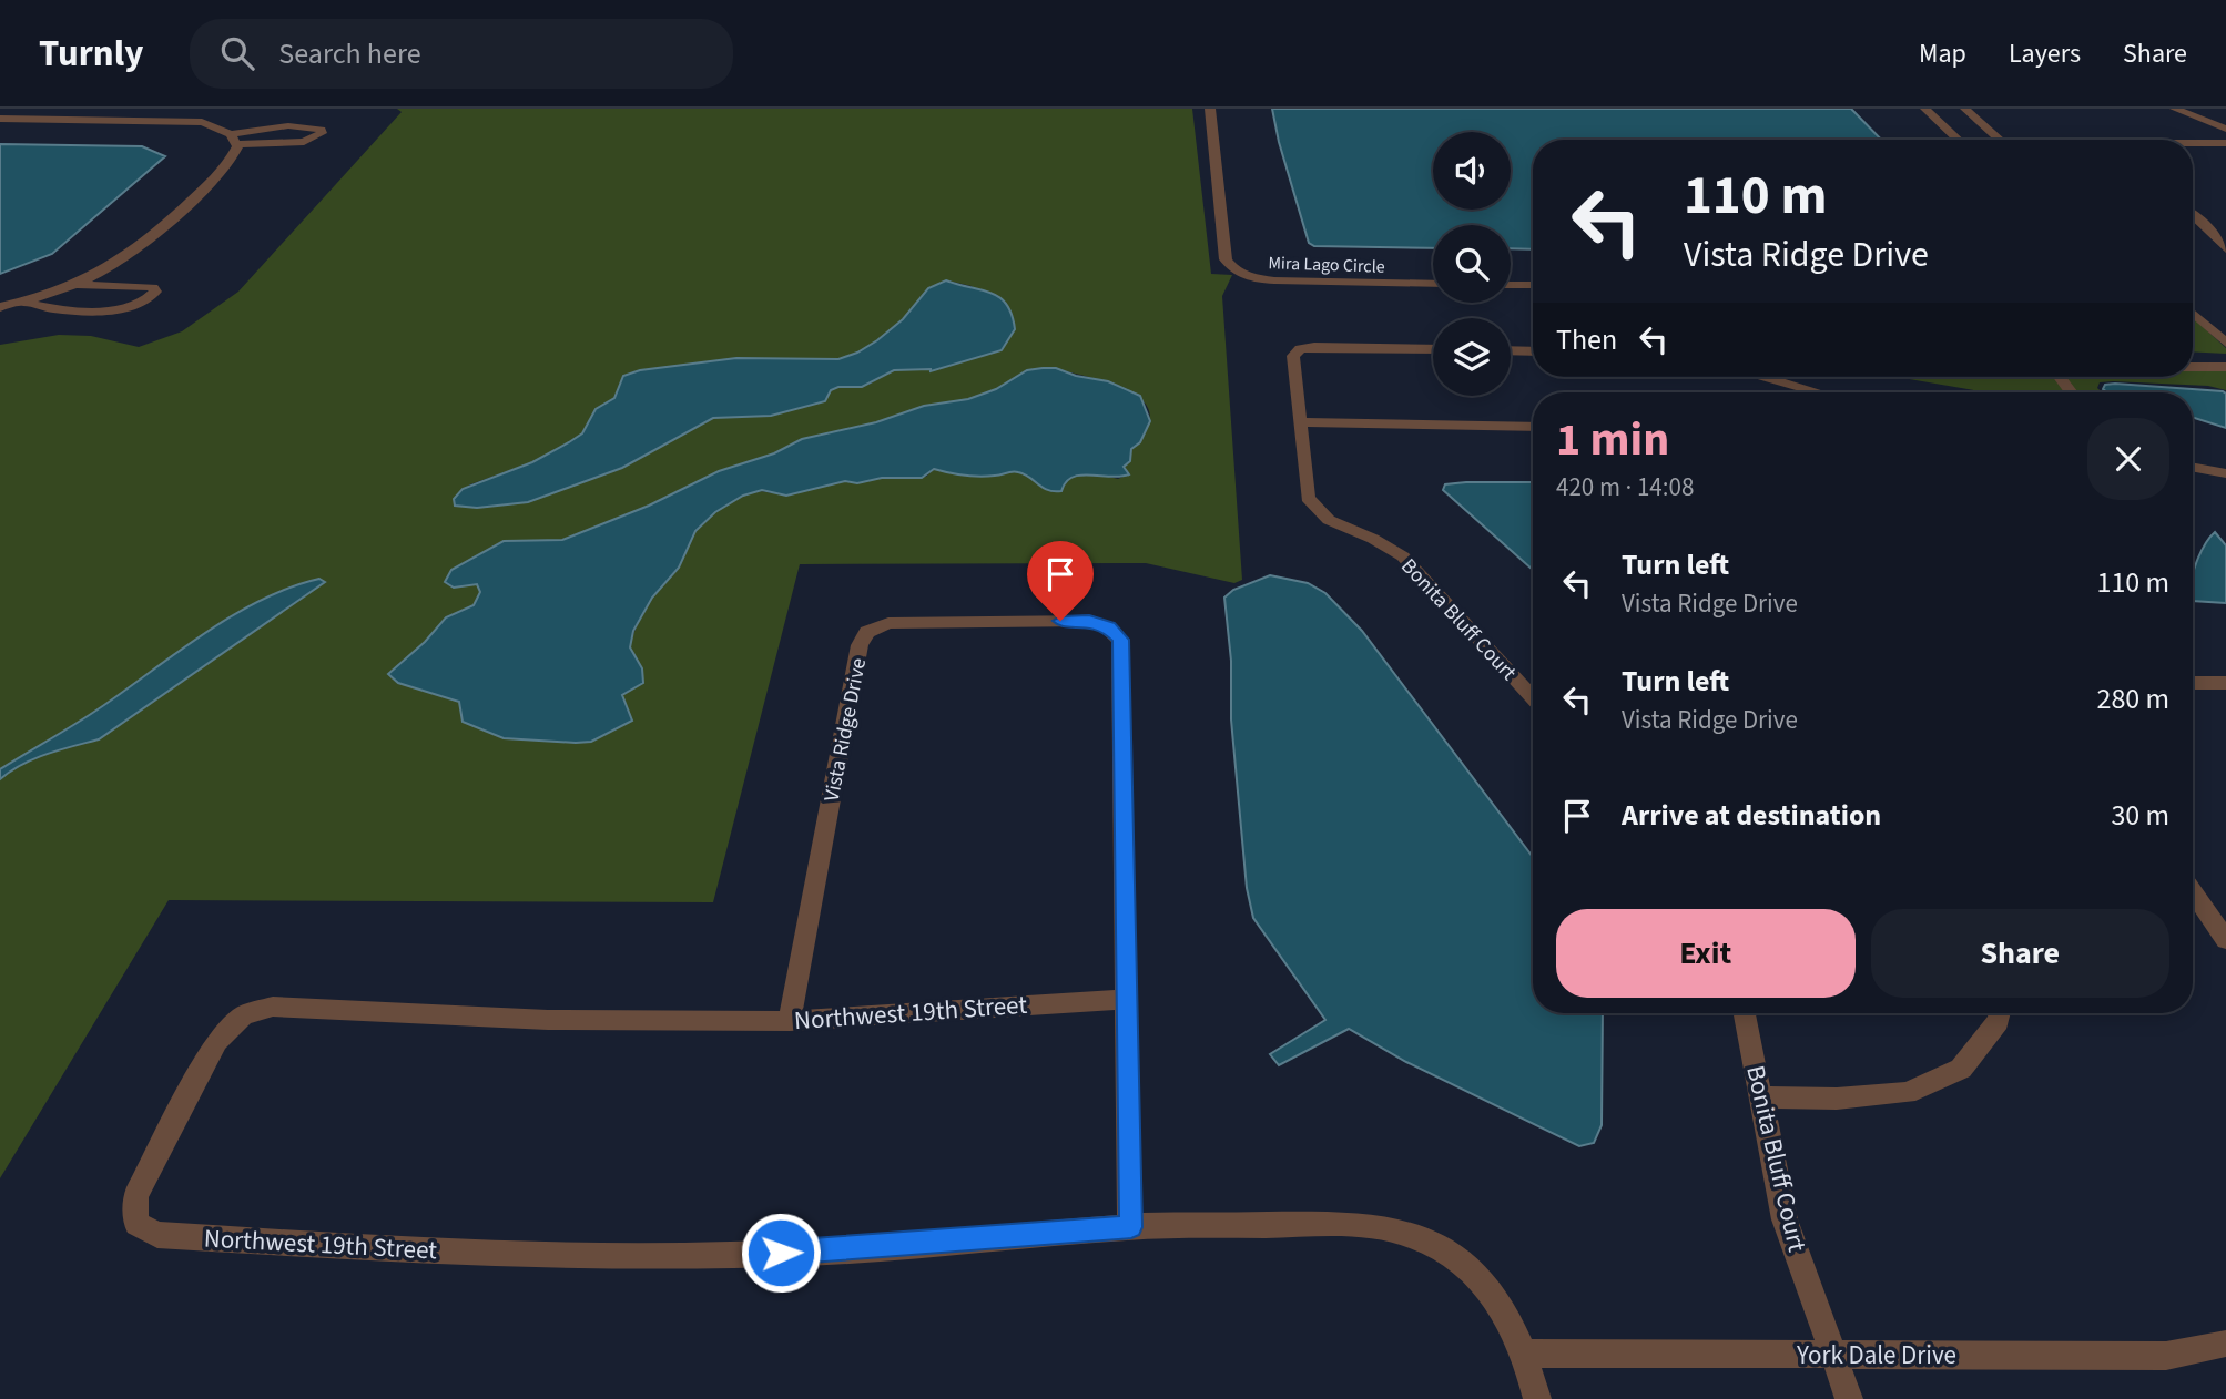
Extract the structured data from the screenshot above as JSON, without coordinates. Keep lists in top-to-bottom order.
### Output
{
  "streets": {
    "street": [
      "Mira Lago Circle",
      "Bonita Bluff Court",
      "Vista Ridge Drive",
      "Northwest 19th Street",
      "York Dale Drive"
    ]
  },
  "crossings": [
    ["Bonita Bluff Court", "York Dale Drive"],
    ["Vista Ridge Drive", "Northwest 19th Street"],
    ["Northwest 19th Street", "York Dale Drive"]
  ],
  "page": {
    "header": "Turnly",
    "search": "Search here",
    "nav": ["Map", "Layers", "Share"],
    "turn": ["110 m", "Vista Ridge Drive"],
    "then": "Then",
    "heading": ["1 min", "420 m · 14:08"],
    "list": [
      {
        "name": "Turn left",
        "note": "Vista Ridge Drive",
        "value": "110 m"
      },
      {
        "name": "Turn left",
        "note": "Vista Ridge Drive",
        "value": "280 m"
      },
      {
        "name": "Arrive at destination",
        "value": "30 m"
      }
    ],
    "buttons": ["Exit", "Share"]
  }
}
